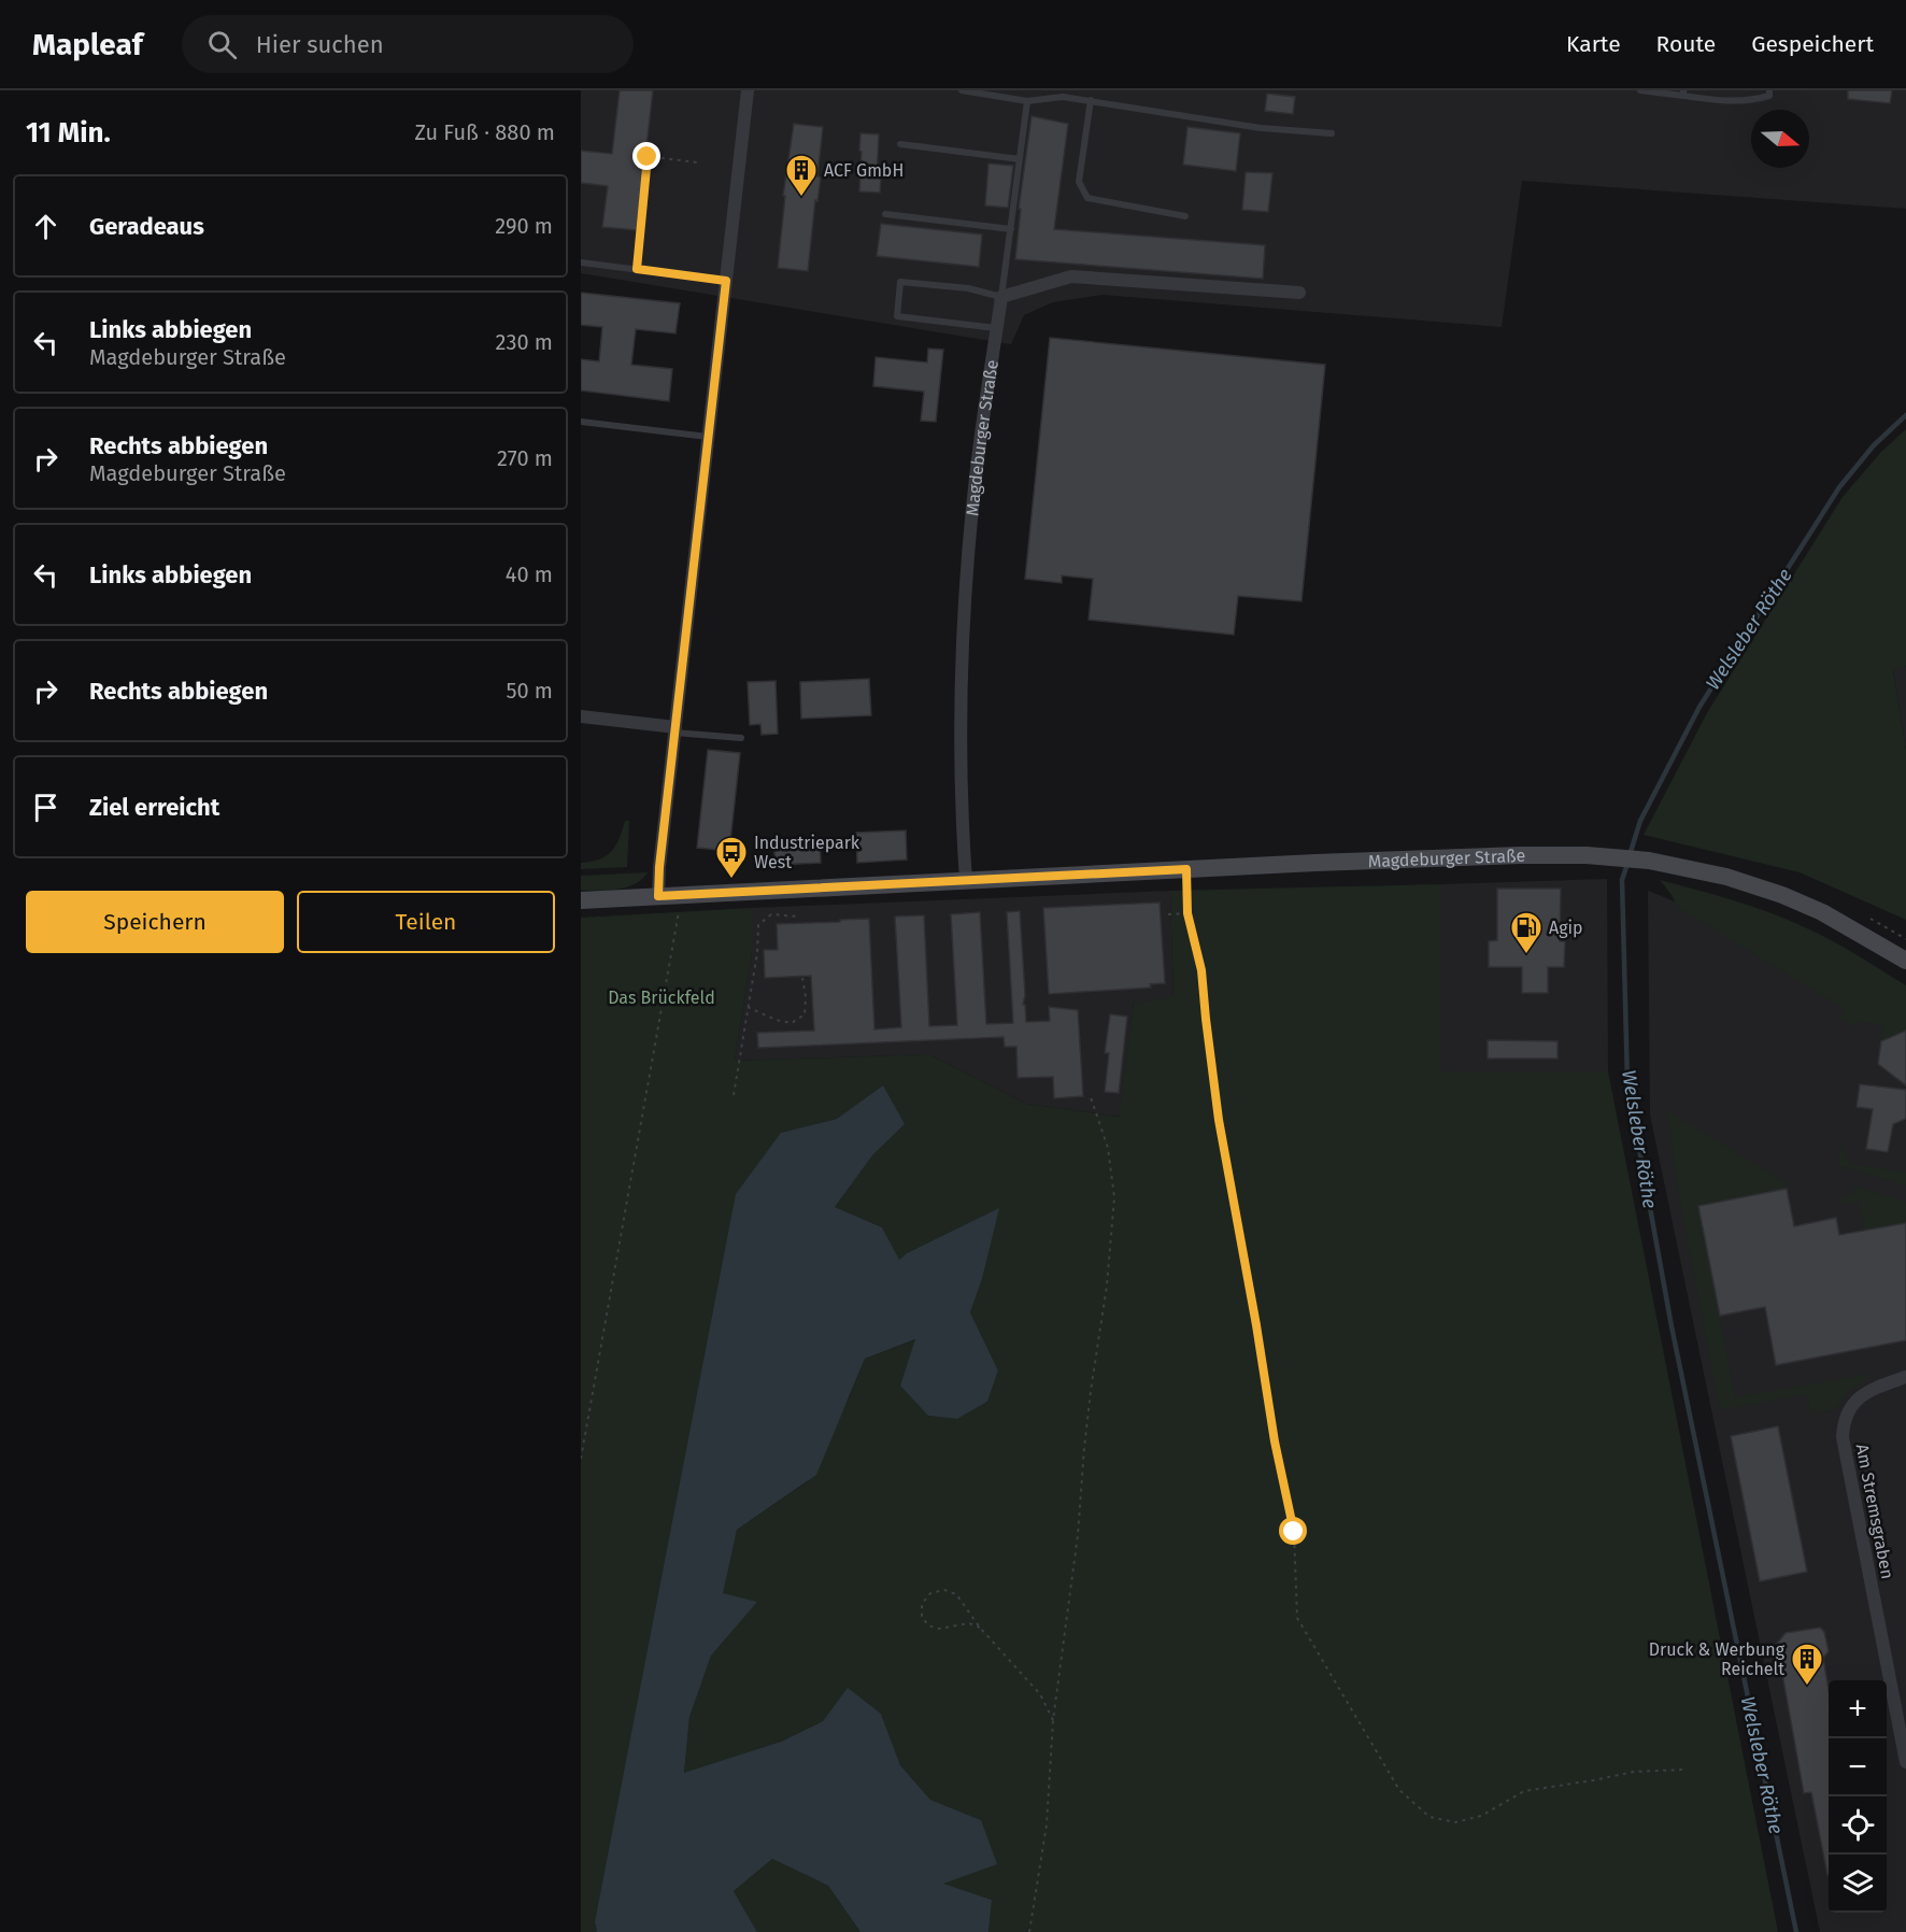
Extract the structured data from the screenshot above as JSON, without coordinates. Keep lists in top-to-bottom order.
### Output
{
  "streets": {
    "main road": ["Magdeburger Straße"],
    "street": ["Am Stremsgraben"]
  },
  "water": ["Welsleber Röthe"],
  "parks": ["Das Brückfeld"],
  "places": {
    "building": ["ACF GmbH", "Druck & Werbung Reichelt"],
    "bus stop": ["Industriepark West"],
    "fuel station": ["Agip"]
  },
  "north": "right",
  "page": {
    "header": "Mapleaf",
    "search": "Hier suchen",
    "nav": ["Karte", "Route", "Gespeichert"],
    "heading": ["11 Min.", "Zu Fuß · 880 m"],
    "list": [
      ["Geradeaus", "290 m"],
      ["Links abbiegen", "Magdeburger Straße", "230 m"],
      ["Rechts abbiegen", "Magdeburger Straße", "270 m"],
      ["Links abbiegen", "40 m"],
      ["Rechts abbiegen", "50 m"],
      "Ziel erreicht"
    ],
    "buttons": ["Speichern", "Teilen"],
    "map_buttons": ["+", "−"]
  }
}
